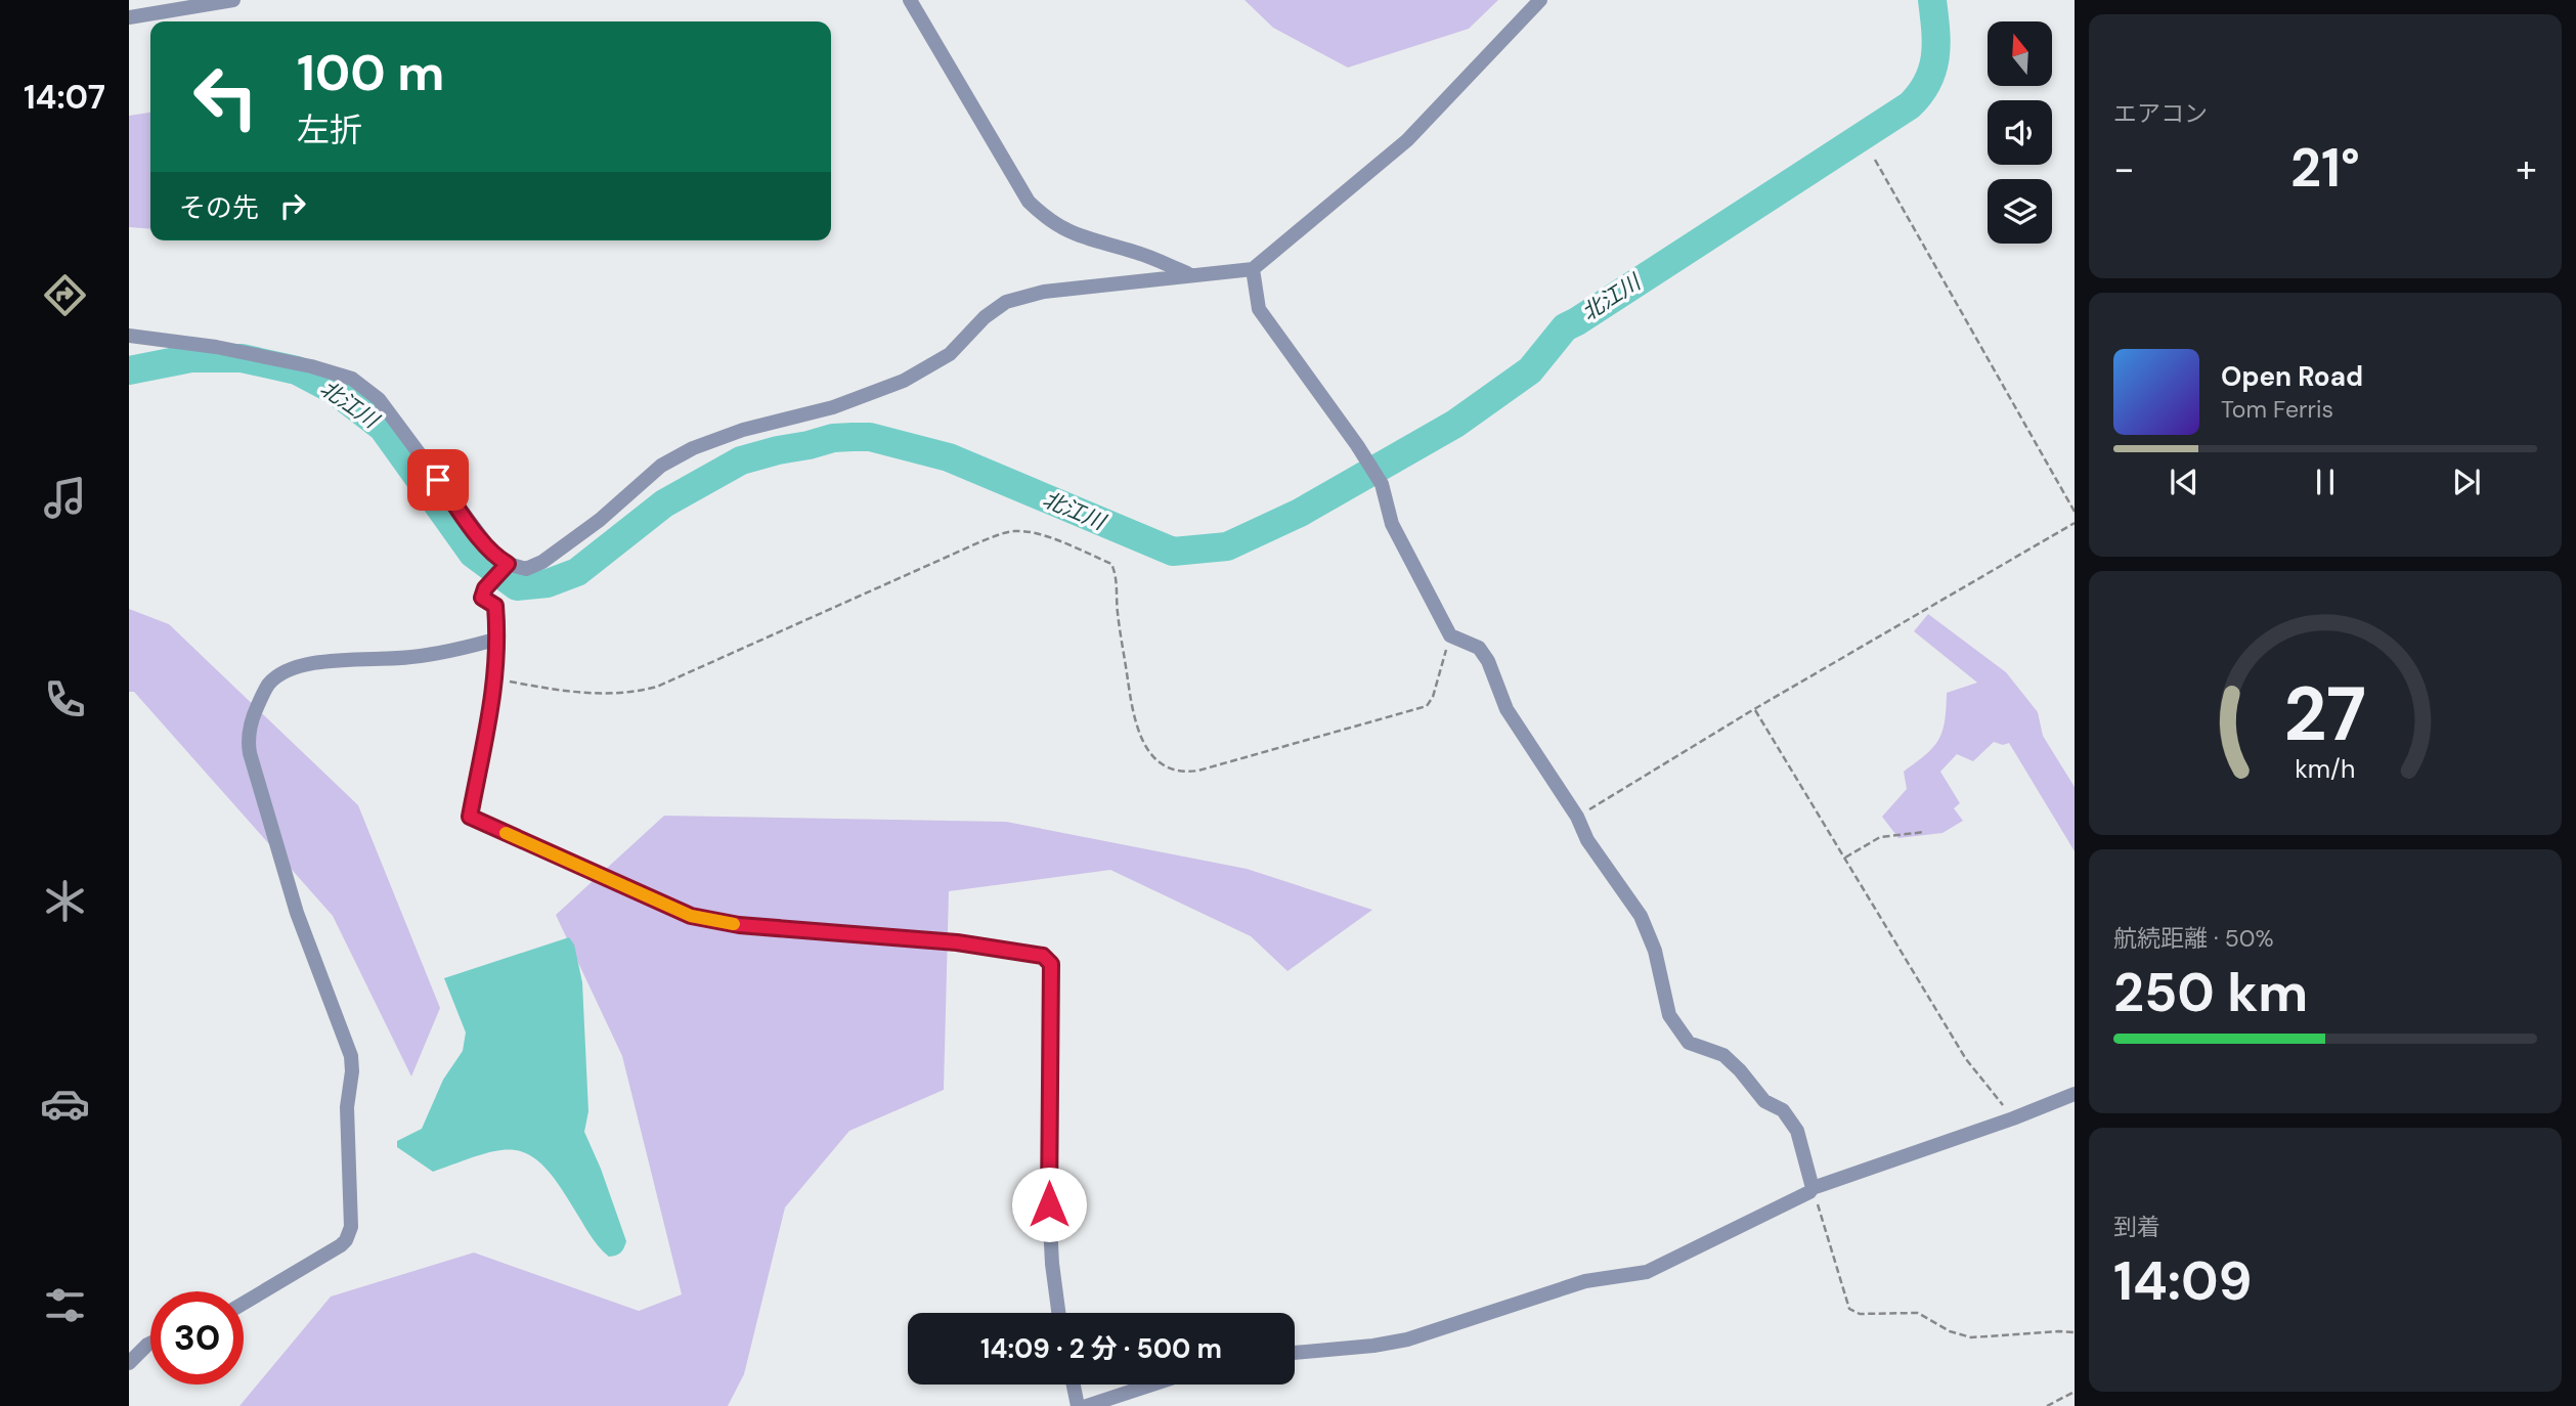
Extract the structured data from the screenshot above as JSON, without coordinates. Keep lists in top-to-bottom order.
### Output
{
  "water": ["北江川"],
  "north": "top",
  "page": {
    "tabs": "14:07",
    "tile": [
      "エアコン",
      ["航続距離 · 50%", "250 km"],
      ["到着", "14:09"]
    ],
    "turn": ["100 m", "左折"],
    "heat": ["−", "21°", "+"],
    "then": "その先",
    "song": ["Open Road", "Tom Ferris"],
    "limit": "30",
    "trip": "14:09 · 2 分 · 500 m",
    "gauge": ["27", "km/h"]
  }
}
